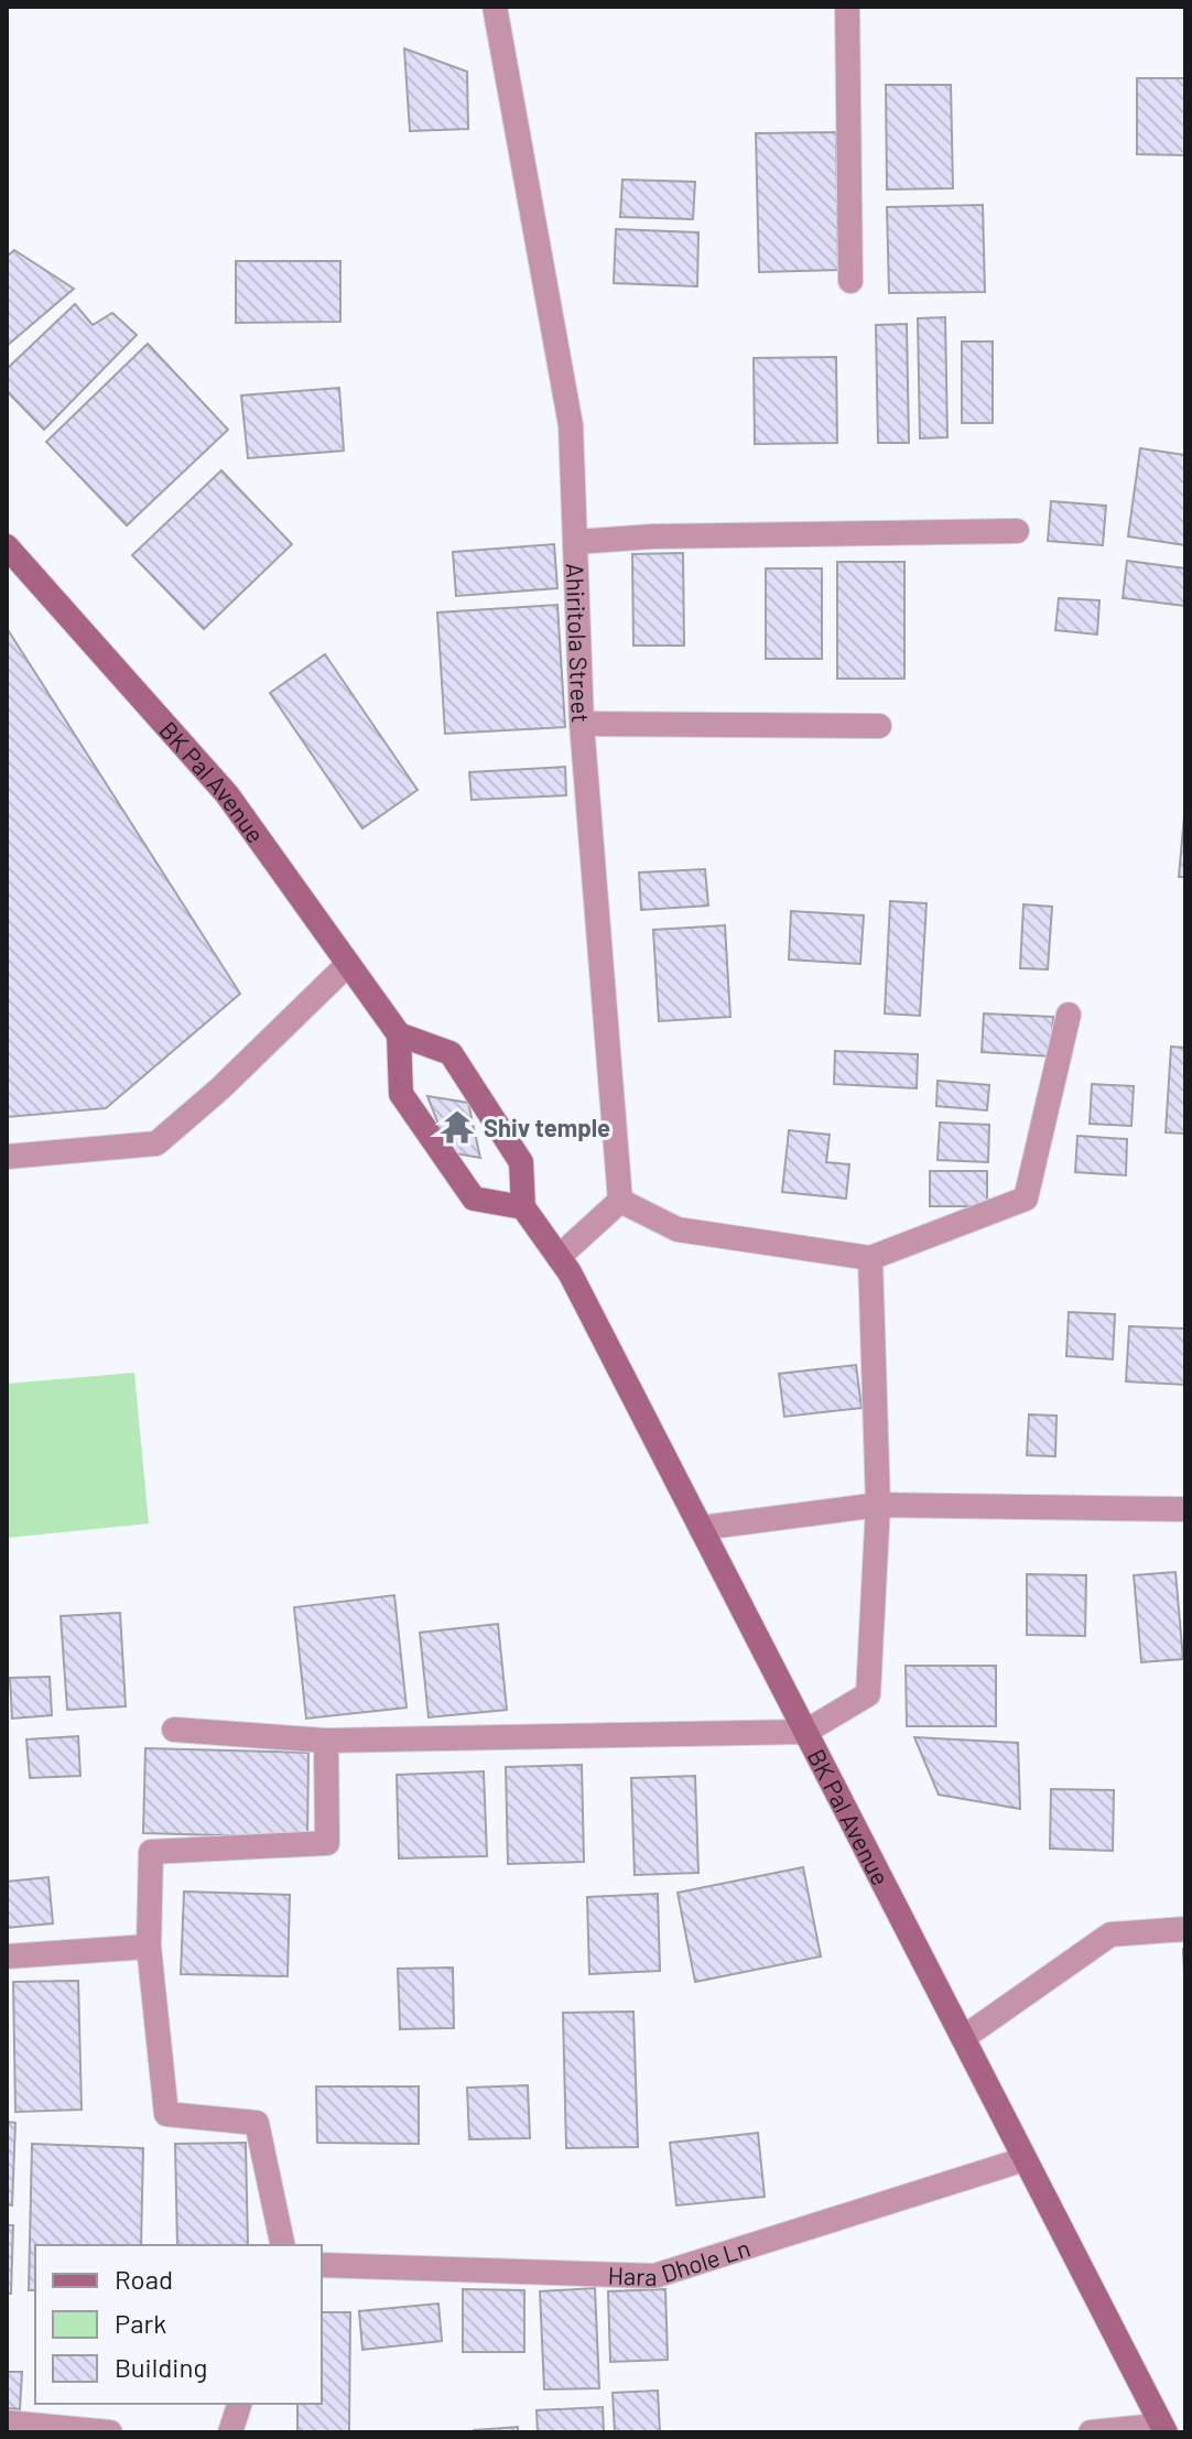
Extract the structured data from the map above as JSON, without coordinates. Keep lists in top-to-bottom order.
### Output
{
  "streets": {
    "main road": ["BK Pal Avenue"],
    "street": ["Ahiritola Street", "Hara Dhole Ln"]
  },
  "crossings": [
    ["BK Pal Avenue", "Hara Dhole Ln"]
  ],
  "places": {
    "temple": ["Shiv temple"]
  },
  "legend": ["Road", "Park", "Building"]
}
